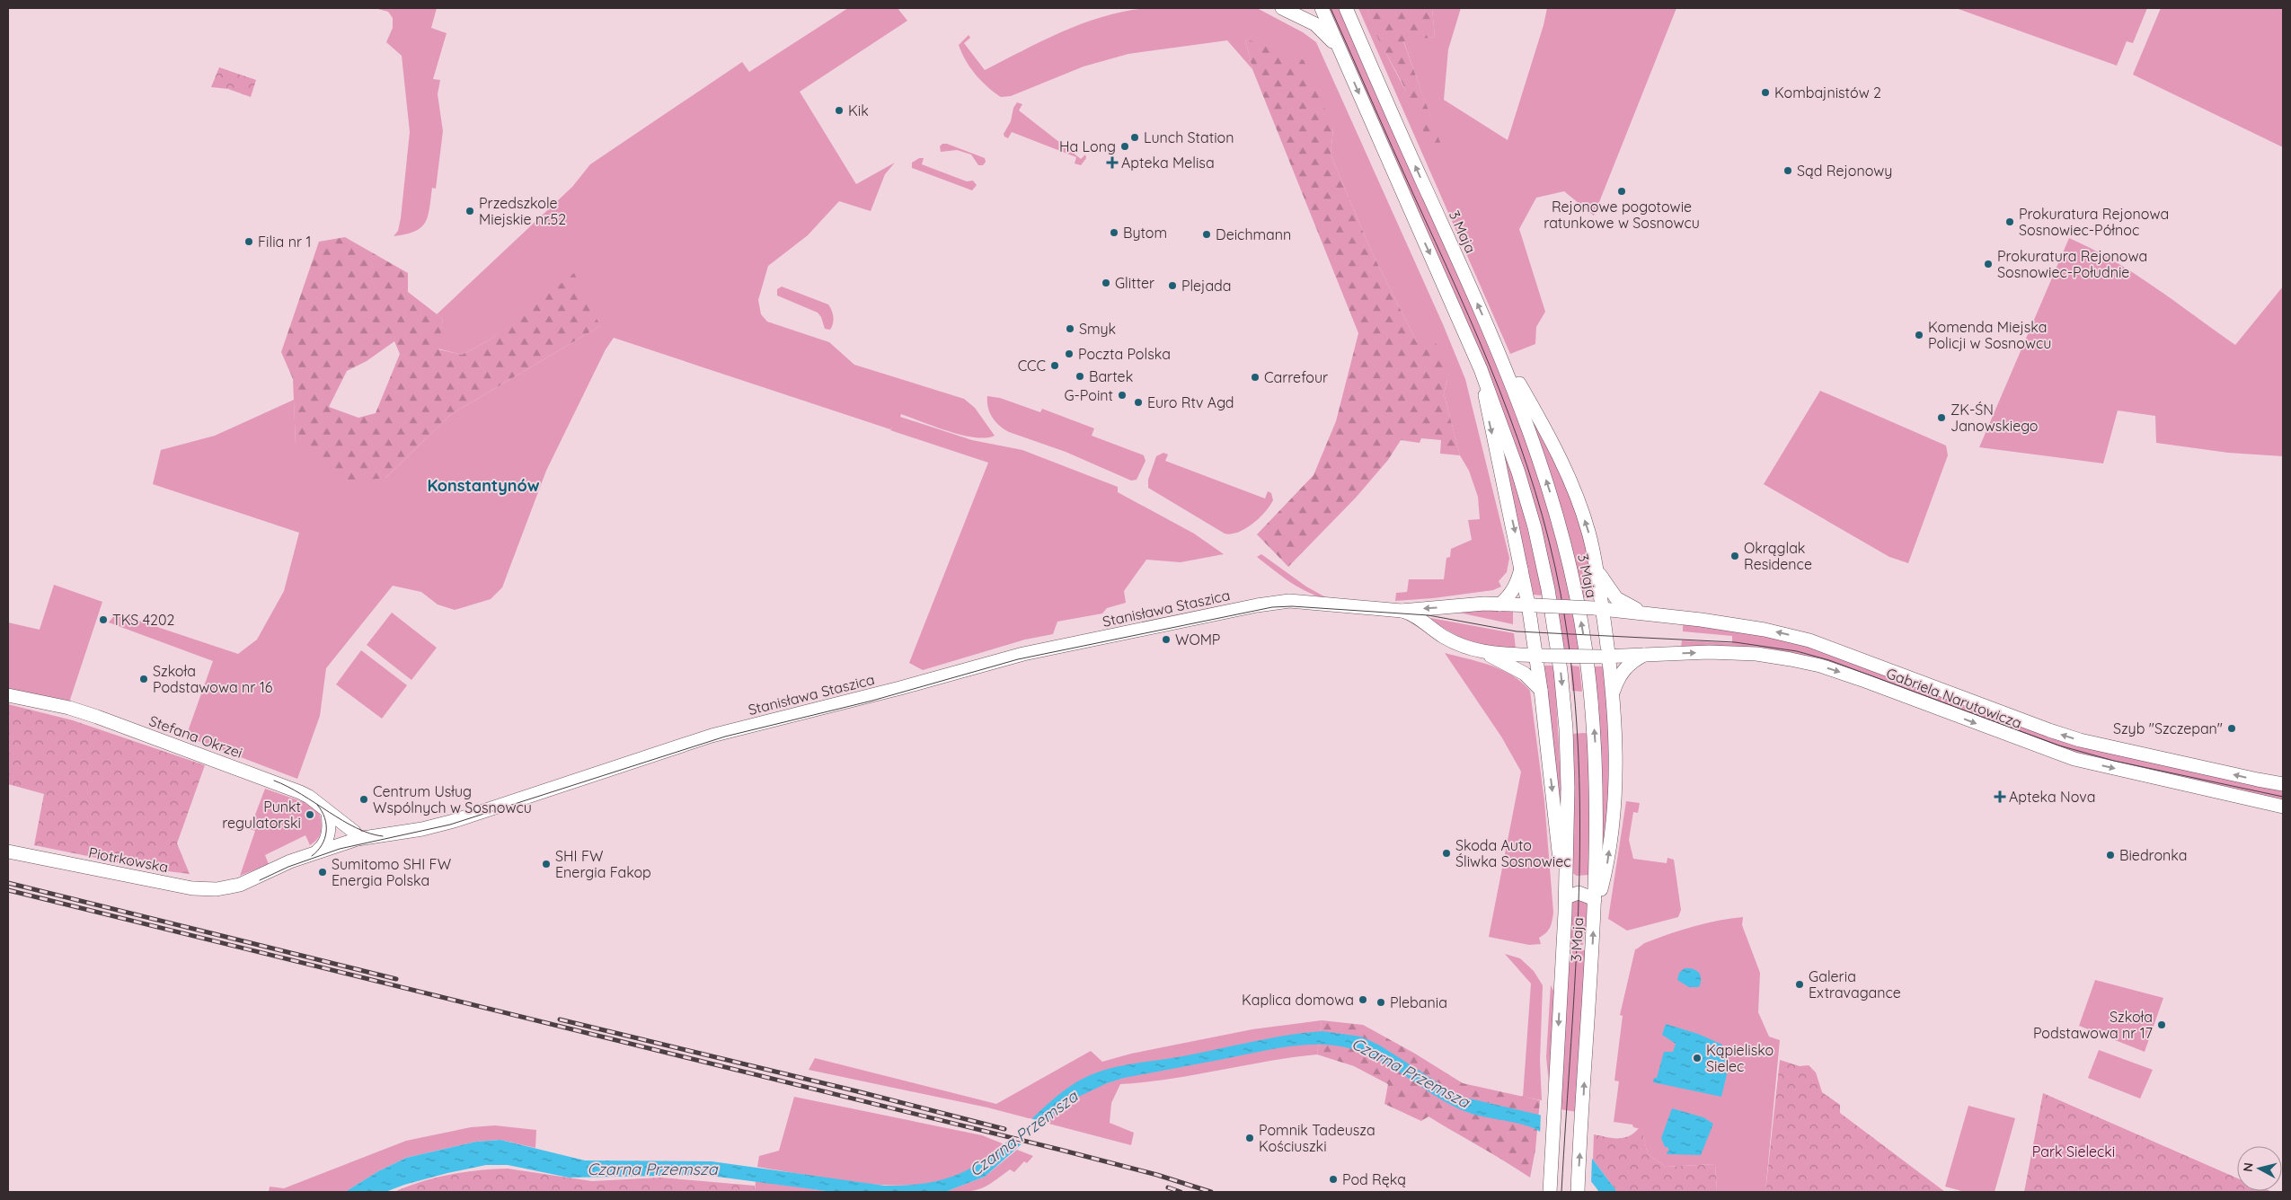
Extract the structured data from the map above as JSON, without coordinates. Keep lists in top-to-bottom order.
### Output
{
  "streets": {
    "main road": [
      "3 Maja",
      "Stanisława Staszica",
      "Gabriela Narutowicza",
      "Stefana Okrzei",
      "Piotrkowska"
    ]
  },
  "crossings": [
    ["3 Maja", "Stanisława Staszica"],
    ["3 Maja", "Gabriela Narutowicza"],
    ["Stanisława Staszica", "Gabriela Narutowicza"],
    ["Stanisława Staszica", "Stefana Okrzei"],
    ["Stanisława Staszica", "Piotrkowska"]
  ],
  "districts": ["Konstantynów"],
  "water": ["Czarna Przemsza"],
  "parks": ["Park Sielecki"],
  "places": {
    "other": [
      "Kombajnistów 2",
      "Kik",
      "Lunch Station",
      "Ha Long",
      "Sąd Rejonowy",
      "Rejonowe pogotowie ratunkowe w Sosnowcu",
      "Przedszkole Miejskie nr.52",
      "Prokuratura Rejonowa Sosnowiec-Północ",
      "Bytom",
      "Deichmann",
      "Filia nr 1",
      "Prokuratura Rejonowa Sosnowiec-Południe",
      "Glitter",
      "Plejada",
      "Smyk",
      "Komenda Miejska Policji w Sosnowcu",
      "Poczta Polska",
      "CCC",
      "Bartek",
      "Carrefour",
      "G-Point",
      "Euro Rtv Agd",
      "ZK-ŚN Janowskiego",
      "Okrąglak Residence",
      "TKS 4202",
      "WOMP",
      "Szkoła Podstawowa nr 16",
      "Szyb \"Szczepan\"",
      "Centrum Usług Wspólnych w Sosnowcu",
      "Punkt regulatorski",
      "Skoda Auto Śliwka Sosnowiec",
      "Biedronka",
      "SHI FW Energia Fakop",
      "Sumitomo SHI FW Energia Polska",
      "Galeria Extravagance",
      "Kaplica domowa",
      "Plebania",
      "Szkoła Podstawowa nr 17",
      "Kąpielisko Sielec",
      "Pomnik Tadeusza Kościuszki",
      "Pod Ręką"
    ],
    "health": ["Apteka Melisa", "Apteka Nova"]
  },
  "north": "left"
}
